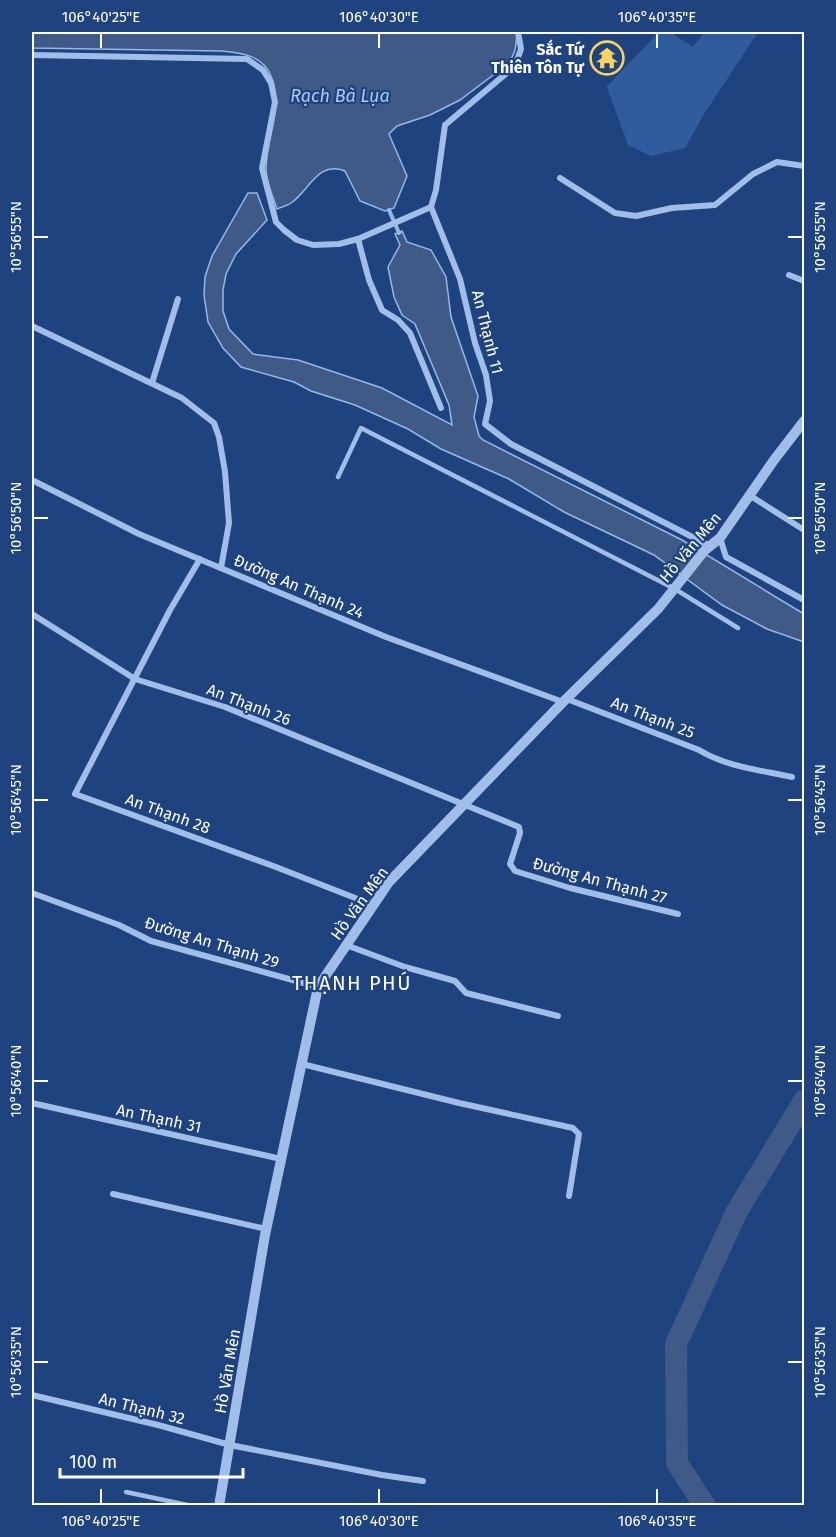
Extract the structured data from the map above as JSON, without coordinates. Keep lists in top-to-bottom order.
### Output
{
  "streets": {
    "street": [
      "An Thạnh 11",
      "Hồ Văn Mên",
      "Đường An Thạnh 24",
      "An Thạnh 26",
      "An Thạnh 25",
      "An Thạnh 28",
      "Đường An Thạnh 27",
      "Đường An Thạnh 29",
      "An Thạnh 31",
      "An Thạnh 32"
    ]
  },
  "crossings": [
    ["An Thạnh 11", "Hồ Văn Mên"],
    ["Hồ Văn Mên", "Đường An Thạnh 24"],
    ["Hồ Văn Mên", "An Thạnh 26"],
    ["Hồ Văn Mên", "An Thạnh 25"],
    ["Hồ Văn Mên", "An Thạnh 28"],
    ["Hồ Văn Mên", "Đường An Thạnh 27"],
    ["Hồ Văn Mên", "Đường An Thạnh 29"],
    ["Hồ Văn Mên", "An Thạnh 31"],
    ["Hồ Văn Mên", "An Thạnh 32"],
    ["Đường An Thạnh 24", "An Thạnh 25"],
    ["An Thạnh 26", "An Thạnh 28"],
    ["An Thạnh 26", "Đường An Thạnh 27"]
  ],
  "districts": ["THẠNH PHÚ"],
  "water": ["Rạch Bà Lụa"],
  "places": {
    "temple": ["Sắc Tứ Thiên Tôn Tự"]
  },
  "scale_bar": "100 m",
  "coordinates": [
    "106°40'25\"E",
    "106°40'30\"E",
    "106°40'35\"E",
    "10°56'55\"N",
    "10°56'50\"N",
    "10°56'45\"N",
    "10°56'40\"N",
    "10°56'35\"N"
  ]
}
